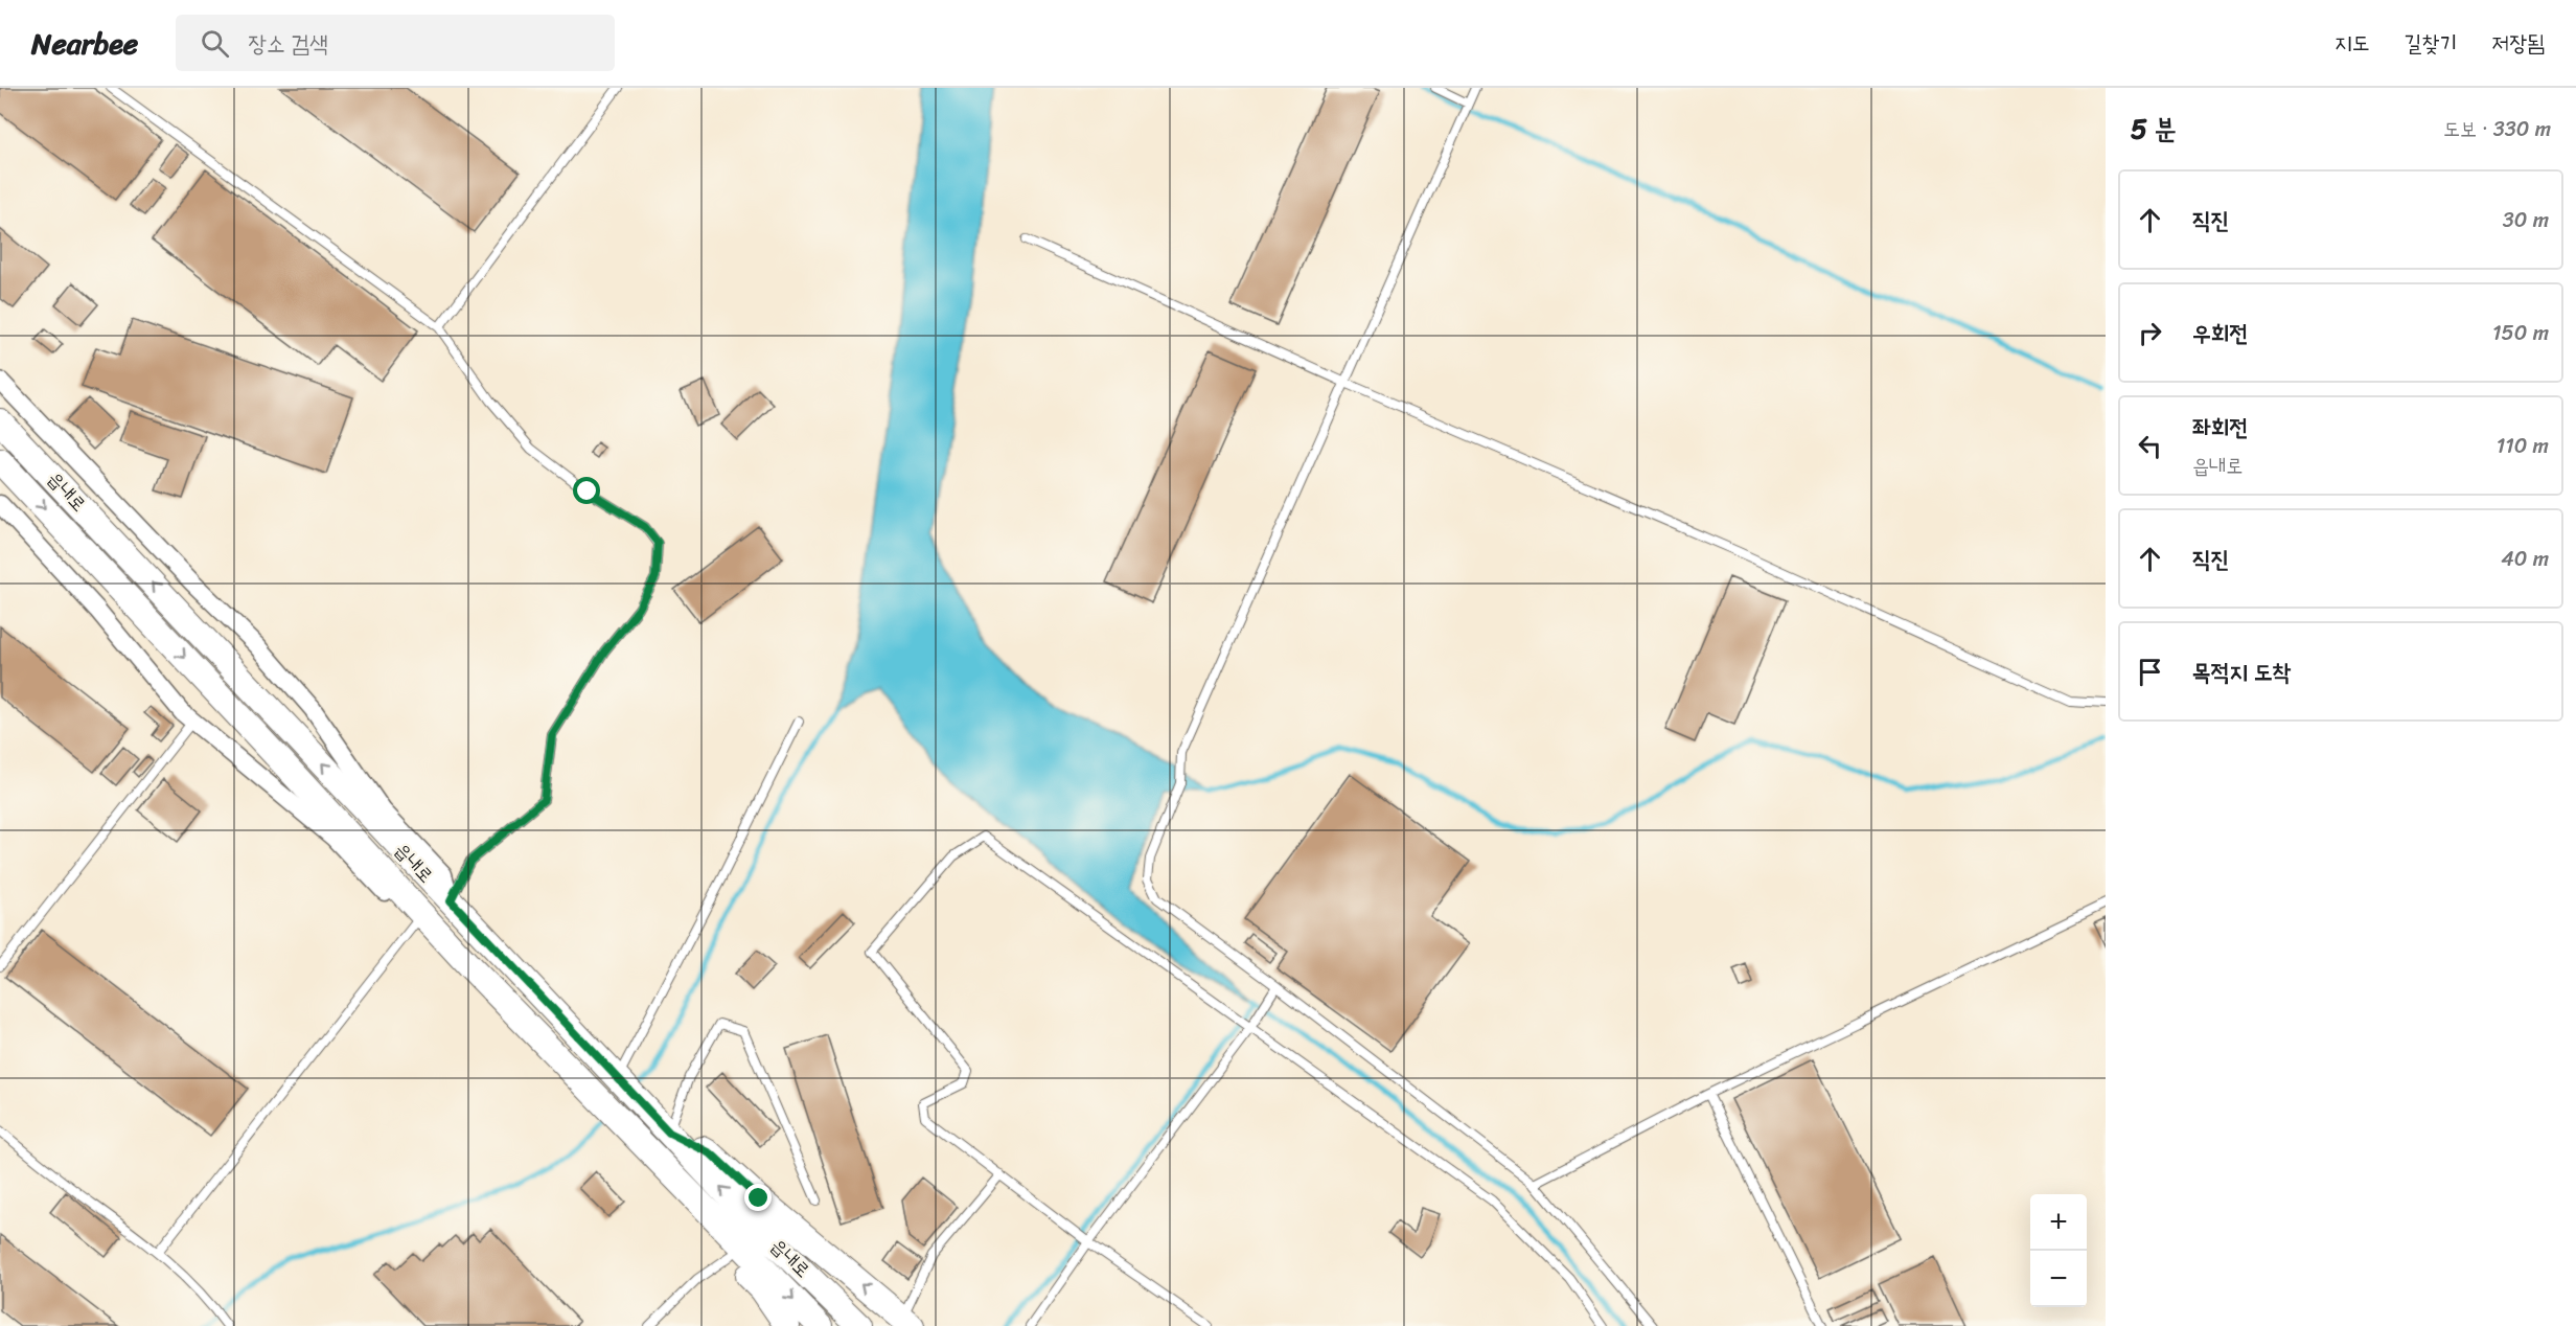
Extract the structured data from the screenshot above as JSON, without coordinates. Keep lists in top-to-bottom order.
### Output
{
  "streets": {
    "street": ["읍내로"]
  },
  "page": {
    "header": "Nearbee",
    "search": "장소 검색",
    "nav": ["지도", "길찾기", "저장됨"],
    "heading": ["5 분", "도보 · 330 m"],
    "list": [
      ["직진", "30 m"],
      ["우회전", "150 m"],
      ["좌회전", "읍내로", "110 m"],
      ["직진", "40 m"],
      "목적지 도착"
    ],
    "map_buttons": ["+", "−"]
  }
}
